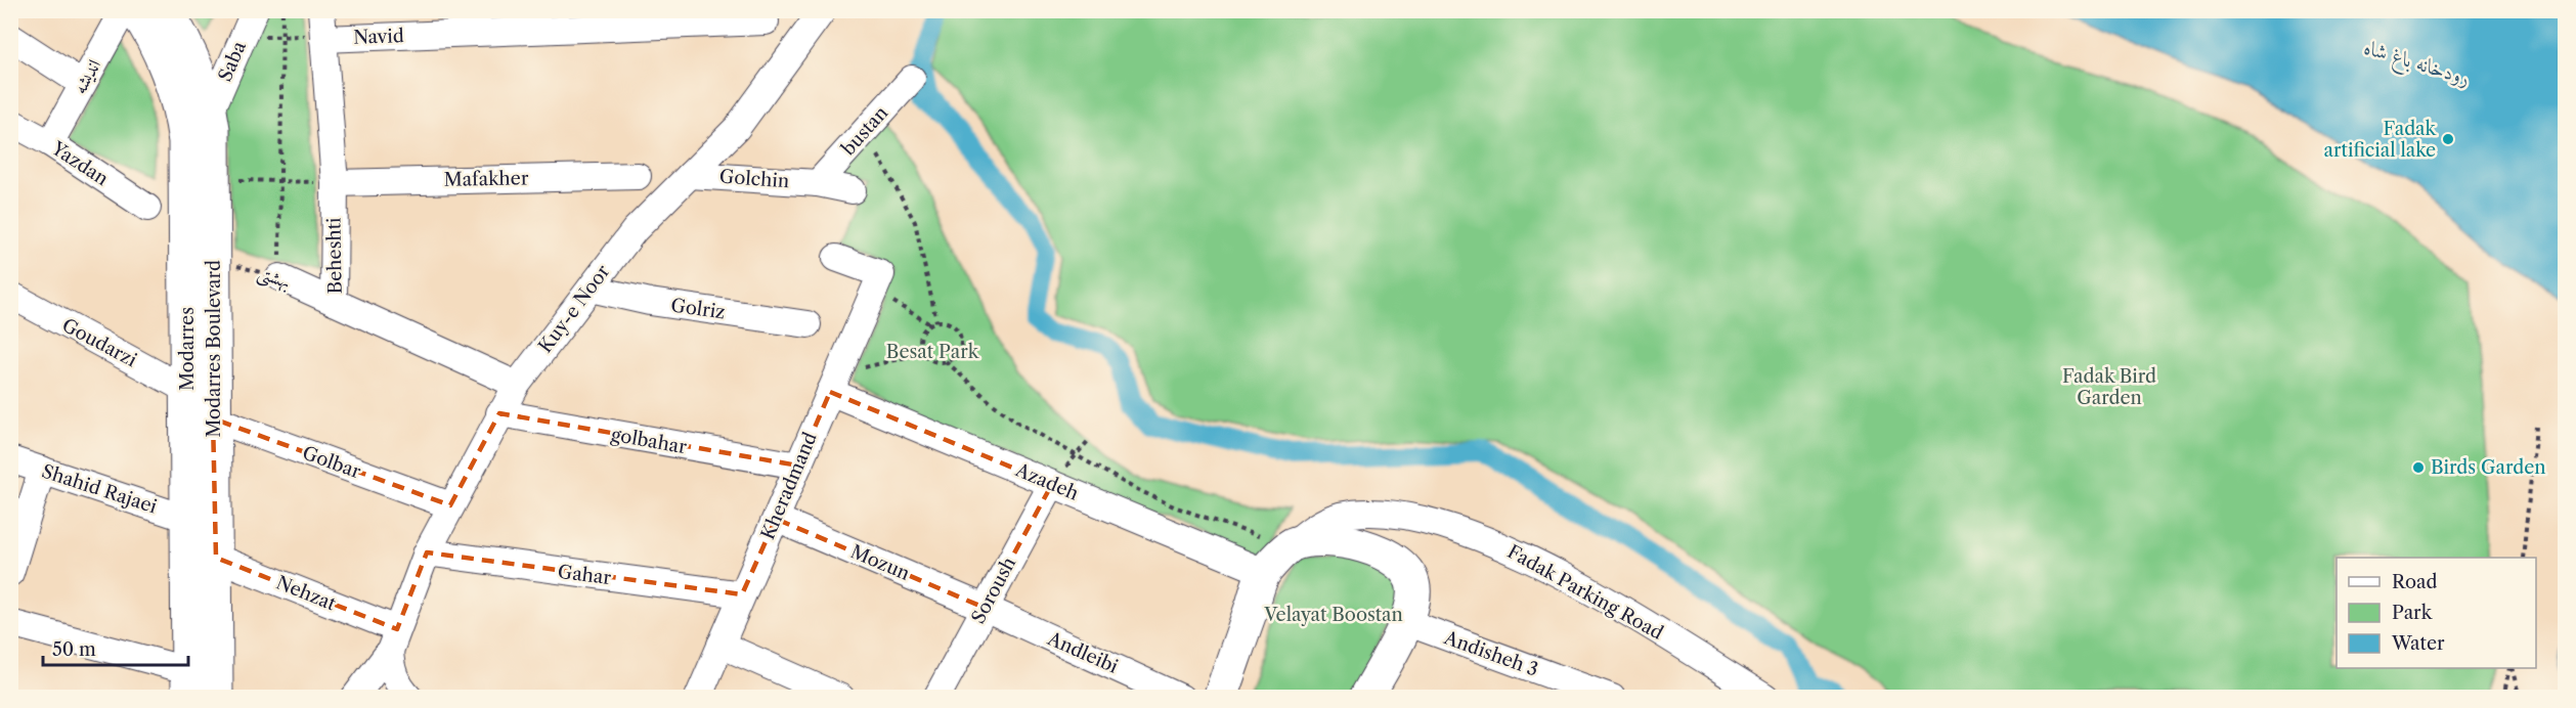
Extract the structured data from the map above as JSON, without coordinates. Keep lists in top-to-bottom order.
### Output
{
  "streets": {
    "main road": ["Modarres", "Modarres Boulevard"],
    "street": [
      "Navid",
      "Saba",
      "اندیشه",
      "bustan",
      "Yazdan",
      "Mafakher",
      "Golchin",
      "Beheshti",
      "بهشتی",
      "Kuy-e Noor",
      "Golriz",
      "Goudarzi",
      "golbahar",
      "Golbar",
      "Azadeh",
      "Kheradmand",
      "Shahid Rajaei",
      "Mozun",
      "Gahar",
      "Soroush",
      "Fadak Parking Road",
      "Nehzat",
      "Andleibi",
      "Andisheh 3"
    ]
  },
  "crossings": [
    ["Navid", "Beheshti"],
    ["Saba", "Modarres Boulevard"],
    ["اندیشه", "Yazdan"],
    ["bustan", "Golchin"],
    ["Mafakher", "Beheshti"],
    ["Golchin", "Kuy-e Noor"],
    ["Beheshti", "بهشتی"],
    ["Beheshti", "Kuy-e Noor"],
    ["بهشتی", "Modarres"],
    ["بهشتی", "Modarres Boulevard"],
    ["Kuy-e Noor", "Golriz"],
    ["Kuy-e Noor", "golbahar"],
    ["Kuy-e Noor", "Golbar"],
    ["Kuy-e Noor", "Gahar"],
    ["Kuy-e Noor", "Nehzat"],
    ["Goudarzi", "Modarres"],
    ["Modarres", "Modarres Boulevard"],
    ["Modarres", "Shahid Rajaei"],
    ["Modarres Boulevard", "Golbar"],
    ["Modarres Boulevard", "Nehzat"],
    ["golbahar", "Kheradmand"],
    ["Azadeh", "Kheradmand"],
    ["Azadeh", "Soroush"],
    ["Kheradmand", "Mozun"],
    ["Kheradmand", "Gahar"],
    ["Mozun", "Soroush"],
    ["Mozun", "Andleibi"],
    ["Soroush", "Andleibi"]
  ],
  "water": ["رودخانه باغ شاه"],
  "parks": ["Besat Park", "Fadak Bird Garden", "Velayat Boostan"],
  "places": ["Fadak artificial lake", "Birds Garden"],
  "legend": ["Road", "Park", "Water"],
  "scale_bar": "50 m"
}
